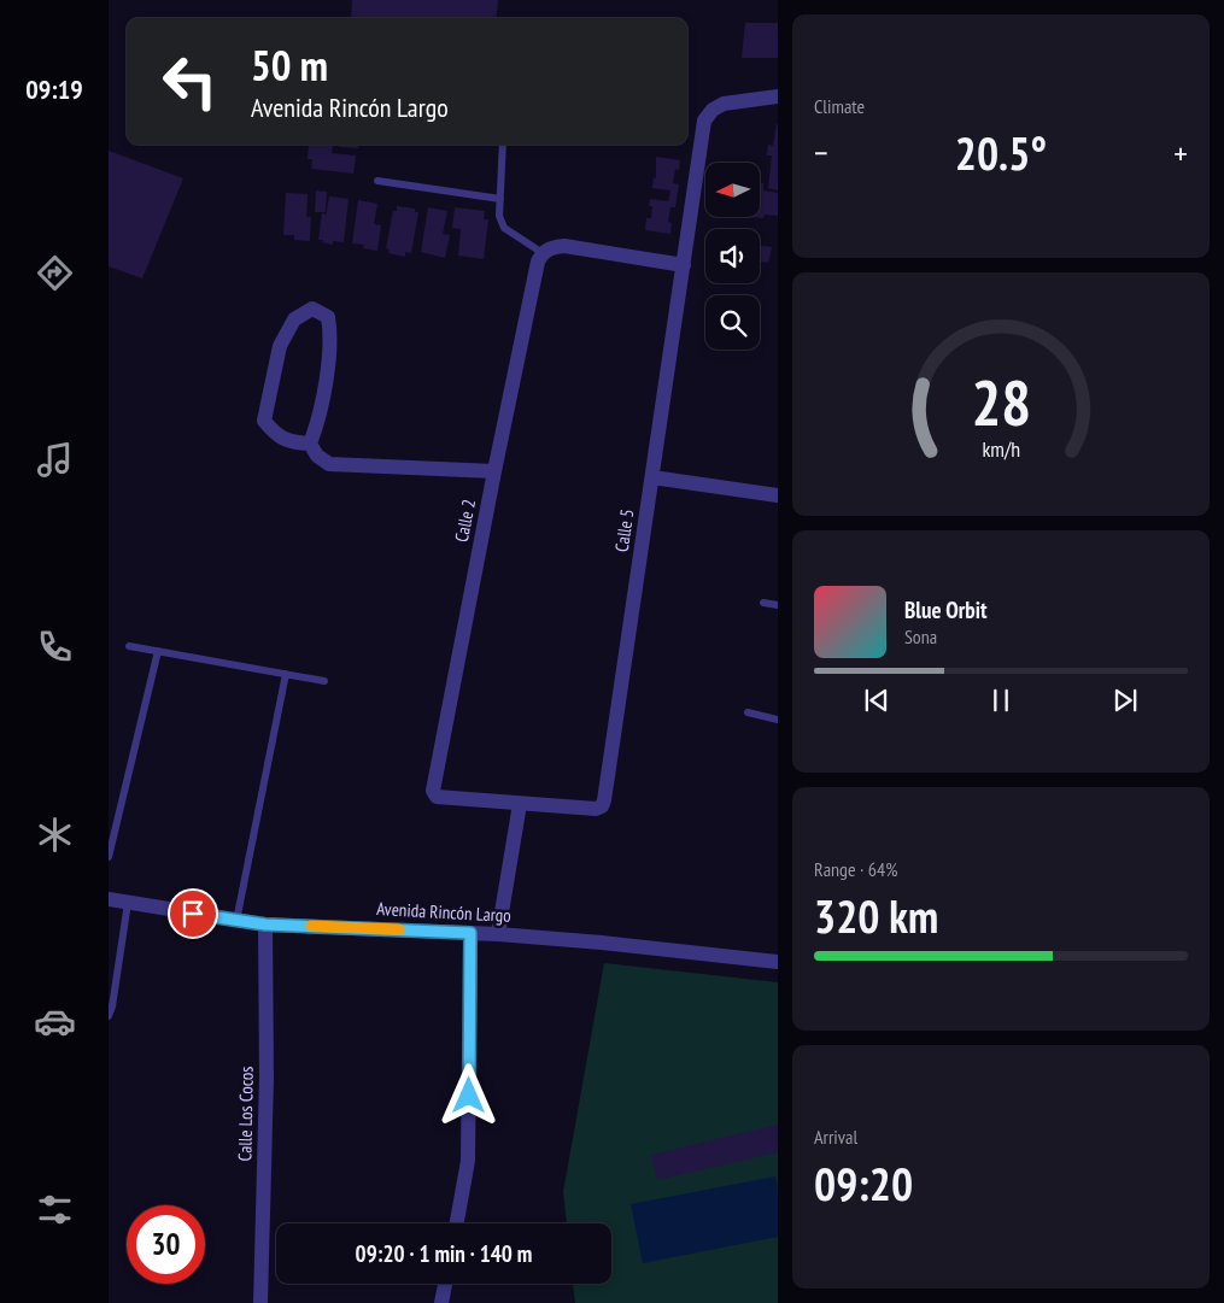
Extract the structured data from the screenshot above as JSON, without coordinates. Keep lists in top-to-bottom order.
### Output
{
  "streets": {
    "street": [
      "Calle 2",
      "Calle 5",
      "Avenida Rincón Largo",
      "Calle Los Cocos"
    ]
  },
  "crossings": [
    ["Calle 2", "Calle 5"],
    ["Avenida Rincón Largo", "Calle Los Cocos"]
  ],
  "north": "left",
  "page": {
    "tabs": "09:19",
    "tile": [
      "Climate",
      ["Range · 64%", "320 km"],
      ["Arrival", "09:20"]
    ],
    "turn": ["50 m", "Avenida Rincón Largo"],
    "heat": ["−", "20.5°", "+"],
    "song": ["Blue Orbit", "Sona"],
    "limit": "30",
    "trip": "09:20 · 1 min · 140 m",
    "gauge": ["28", "km/h"]
  }
}
